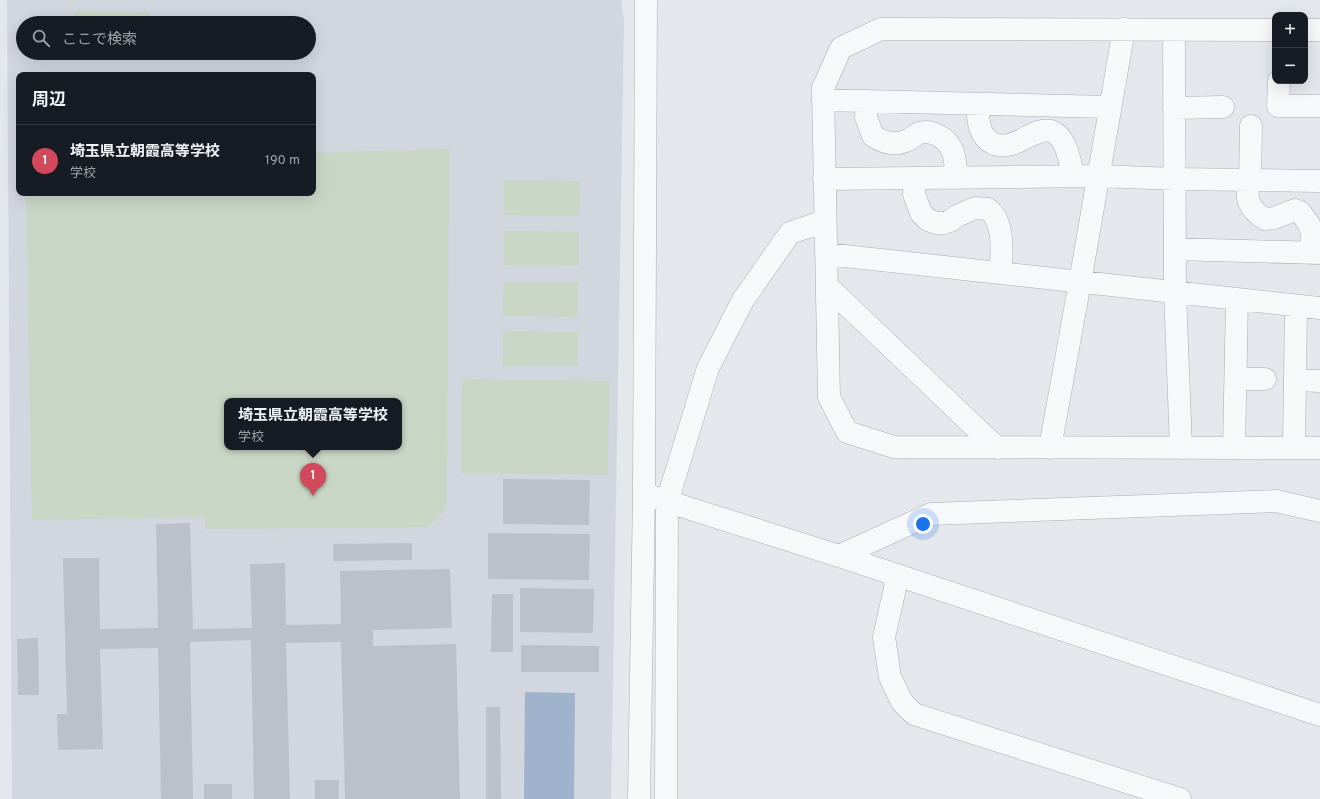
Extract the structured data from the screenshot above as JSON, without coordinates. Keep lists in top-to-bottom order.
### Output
{
  "page": {
    "map_buttons": ["+", "−"],
    "search": "ここで検索",
    "heading": "周辺",
    "list": [
      {
        "mark": "1",
        "name": "埼玉県立朝霞高等学校",
        "note": "学校",
        "value": "190 m"
      }
    ],
    "popup": ["埼玉県立朝霞高等学校", "学校"],
    "pins": "1"
  }
}
